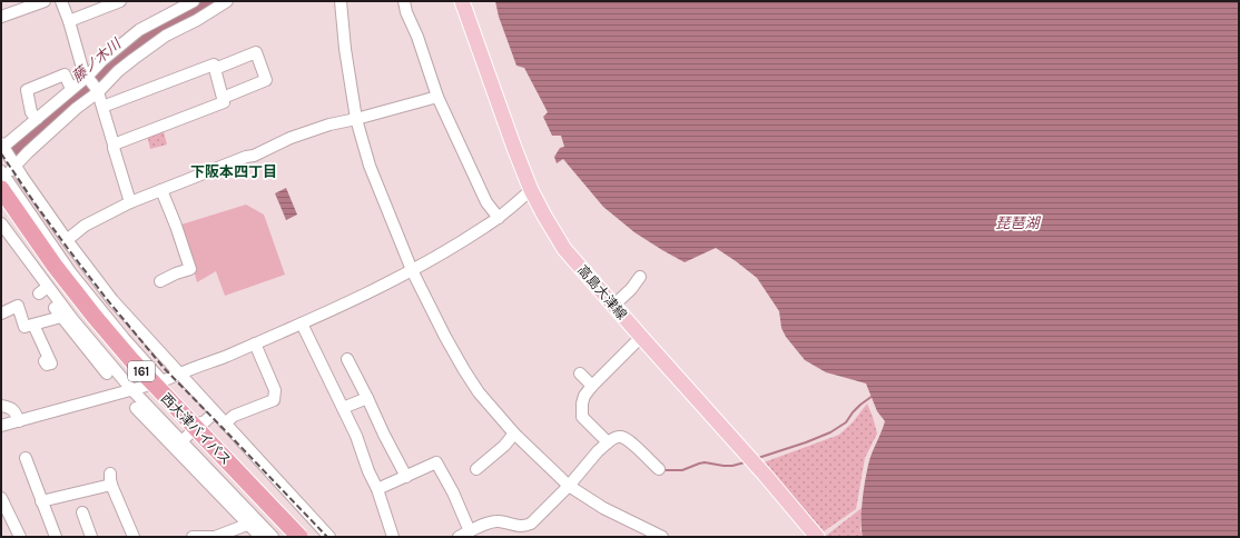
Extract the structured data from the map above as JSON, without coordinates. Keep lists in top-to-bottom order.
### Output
{
  "streets": {
    "highway": ["161", "西大津バイパス"],
    "main road": ["高島大津線"]
  },
  "districts": ["下阪本四丁目"],
  "water": ["藤ノ木川", "琵琶湖"]
}
